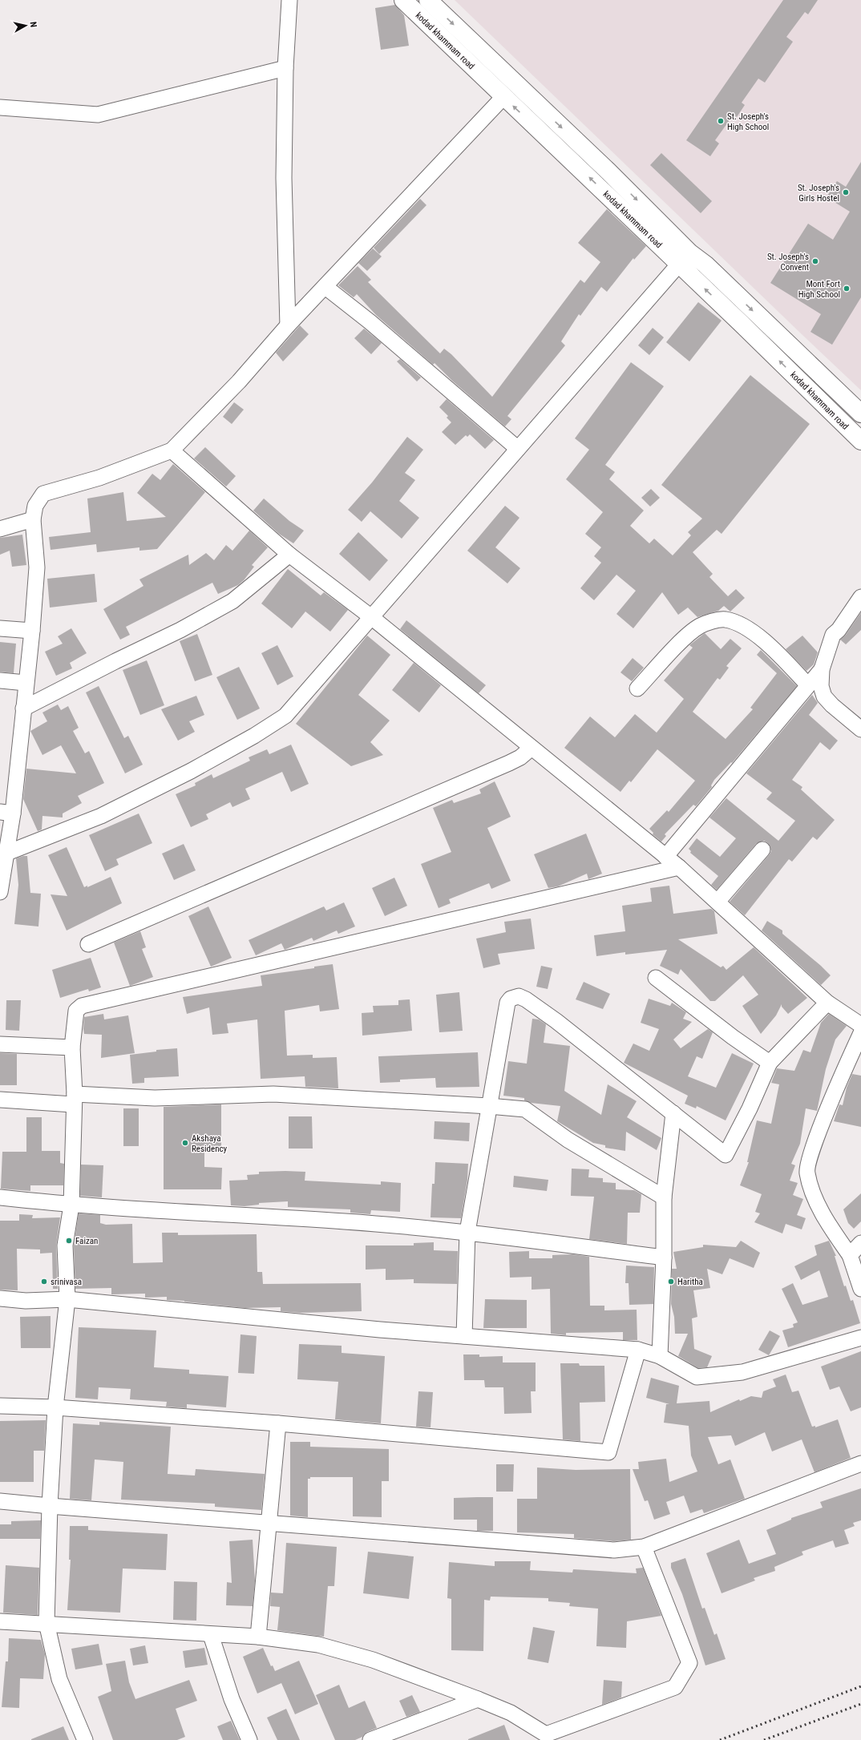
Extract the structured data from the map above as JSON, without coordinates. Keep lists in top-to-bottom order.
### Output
{
  "streets": {
    "main road": ["kodad khammam road"]
  },
  "places": [
    "St. Joseph's High School",
    "St. Joseph's Girls Hostel",
    "St. Joseph's Convent",
    "Mont Fort High School",
    "Akshaya Residency",
    "Faizan",
    "srinivasa",
    "Haritha"
  ],
  "north": "right"
}
